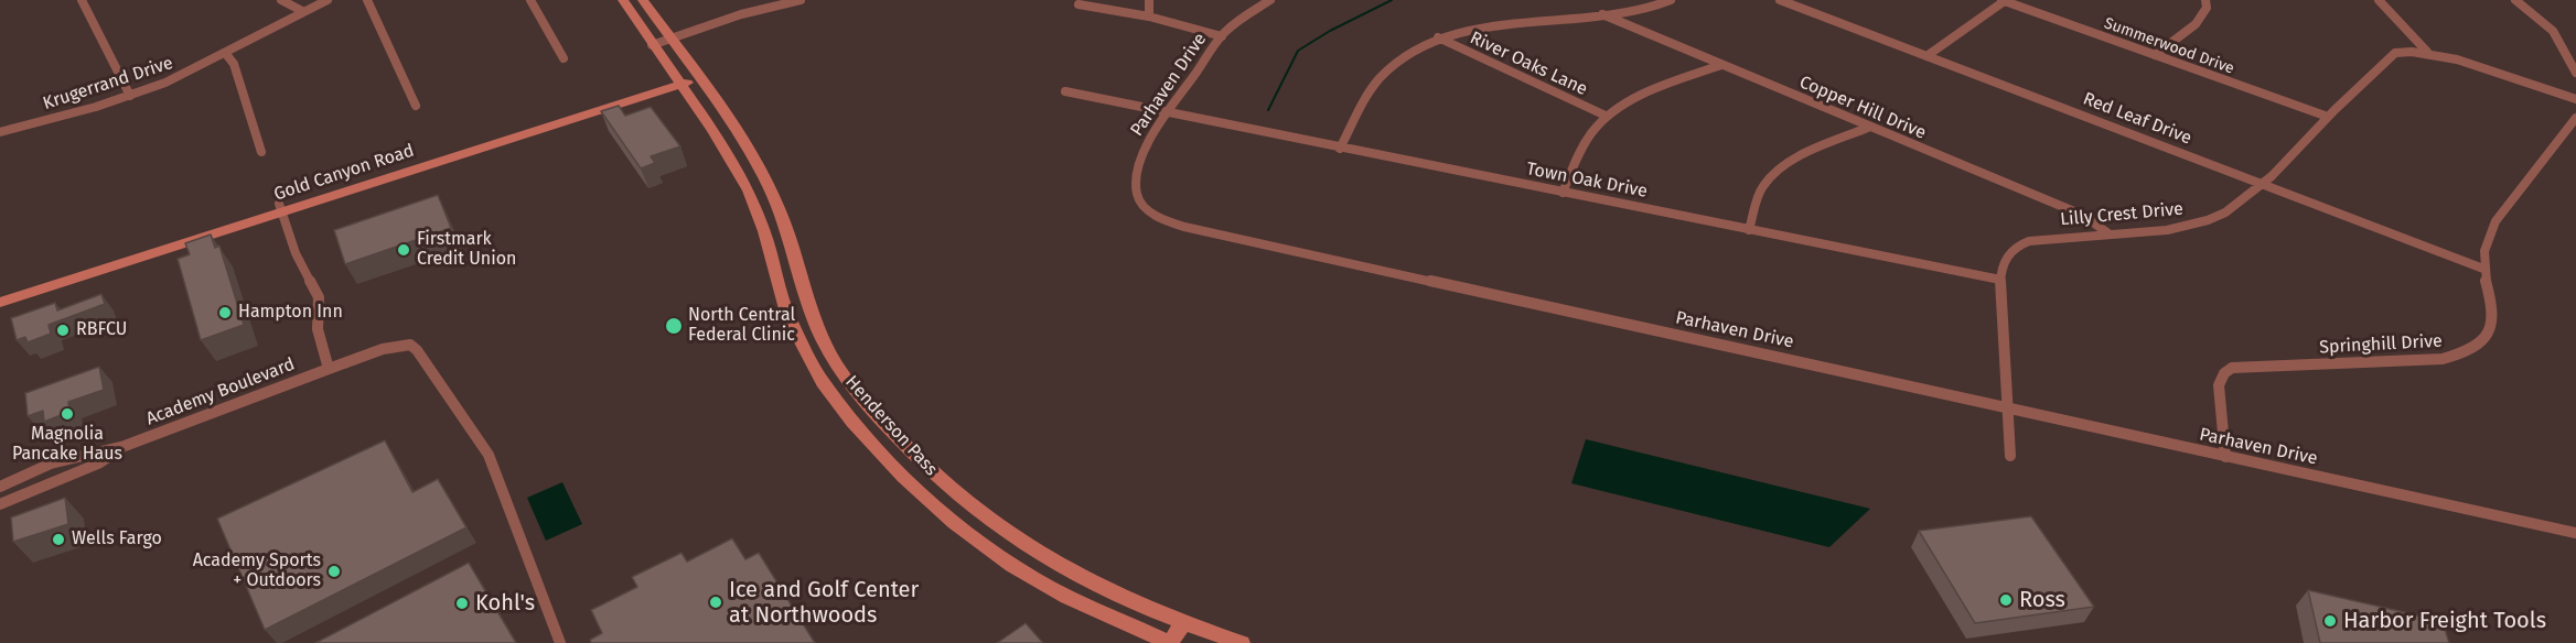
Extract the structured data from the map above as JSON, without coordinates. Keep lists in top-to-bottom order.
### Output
{
  "streets": {
    "street": [
      "Summerwood Drive",
      "River Oaks Lane",
      "Krugerrand Drive",
      "Parhaven Drive",
      "Copper Hill Drive",
      "Red Leaf Drive",
      "Gold Canyon Road",
      "Town Oak Drive",
      "Lilly Crest Drive",
      "Springhill Drive",
      "Academy Boulevard",
      "Henderson Pass"
    ]
  },
  "crossings": [
    ["Summerwood Drive", "Lilly Crest Drive"],
    ["Parhaven Drive", "Town Oak Drive"],
    ["Parhaven Drive", "Lilly Crest Drive"],
    ["Parhaven Drive", "Springhill Drive"],
    ["Copper Hill Drive", "Lilly Crest Drive"],
    ["Red Leaf Drive", "Lilly Crest Drive"],
    ["Red Leaf Drive", "Springhill Drive"],
    ["Gold Canyon Road", "Henderson Pass"],
    ["Town Oak Drive", "Lilly Crest Drive"]
  ],
  "places": [
    "Firstmark Credit Union",
    "Hampton Inn",
    "North Central Federal Clinic",
    "RBFCU",
    "Magnolia Pancake Haus",
    "Wells Fargo",
    "Academy Sports + Outdoors",
    "Ross",
    "Ice and Golf Center at Northwoods",
    "Kohl's",
    "Harbor Freight Tools"
  ]
}
